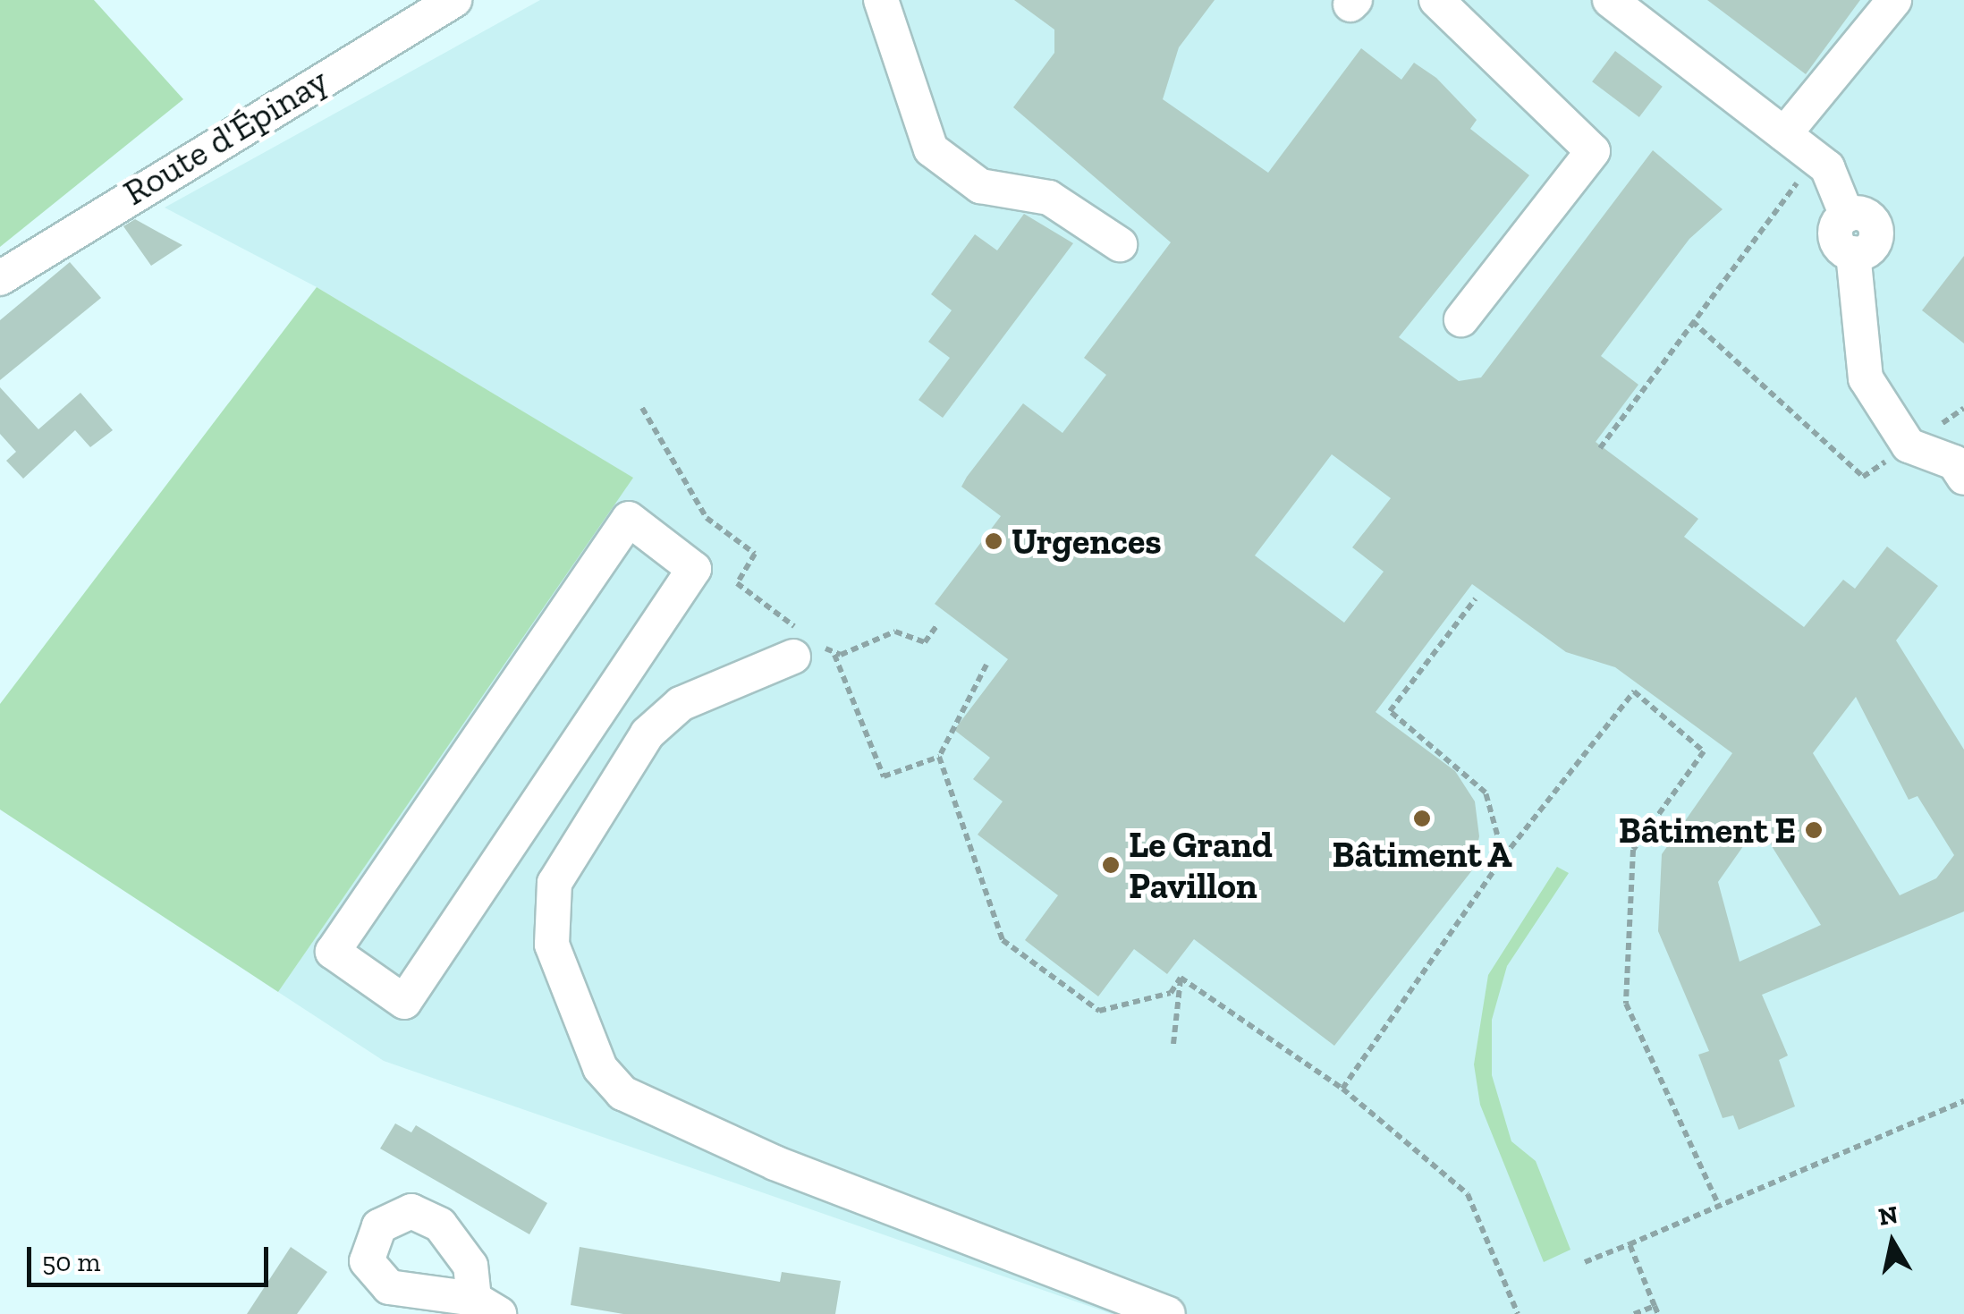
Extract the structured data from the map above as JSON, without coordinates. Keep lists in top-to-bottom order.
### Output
{
  "streets": {
    "street": ["Route d'Épinay"]
  },
  "places": [
    "Urgences",
    "Bâtiment A",
    "Bâtiment E",
    "Le Grand Pavillon"
  ],
  "scale_bar": "50 m",
  "north": "top"
}
